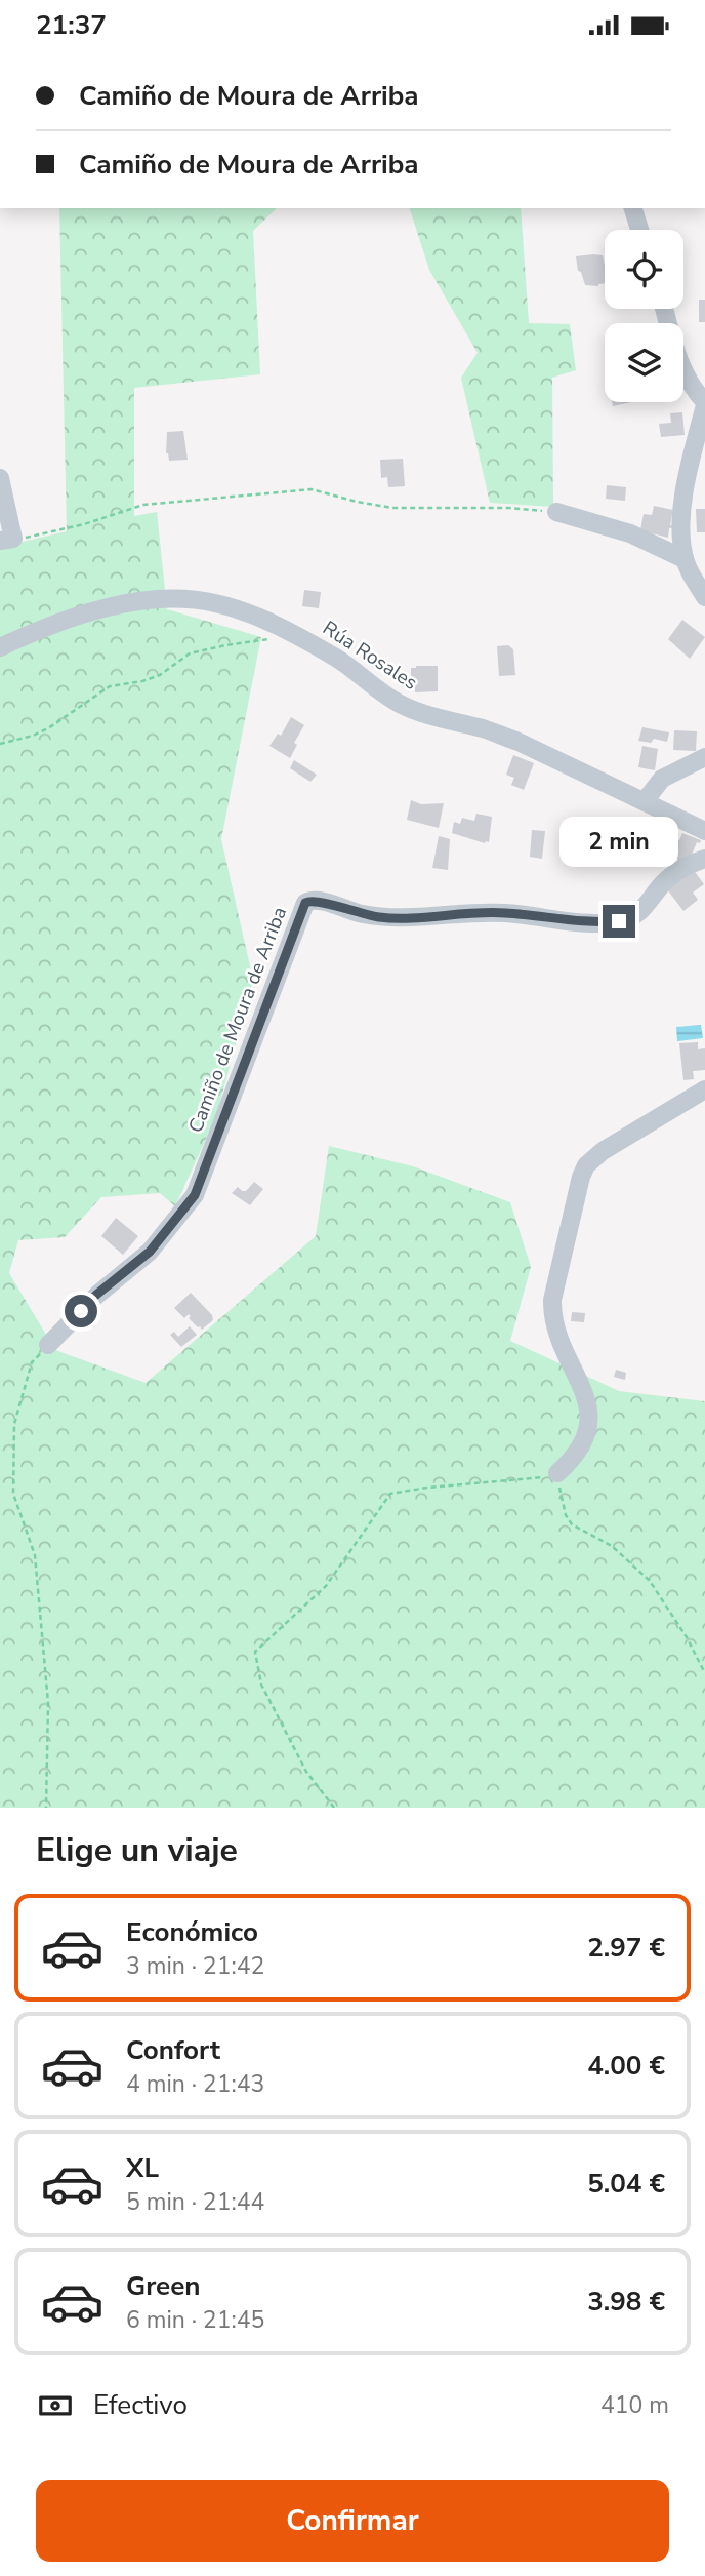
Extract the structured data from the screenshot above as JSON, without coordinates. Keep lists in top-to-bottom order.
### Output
{
  "streets": {
    "street": ["Rúa Rosales", "Camiño de Moura de Arriba"]
  },
  "page": {
    "status": "21:37",
    "banner": ["Camiño de Moura de Arriba", "Camiño de Moura de Arriba"],
    "bubble": "2 min",
    "heading": "Elige un viaje",
    "list": [
      {
        "name": "Económico",
        "note": "3 min · 21:42",
        "value": "2.97 €"
      },
      {
        "name": "Confort",
        "note": "4 min · 21:43",
        "value": "4.00 €"
      },
      {
        "name": "XL",
        "note": "5 min · 21:44",
        "value": "5.04 €"
      },
      {
        "name": "Green",
        "note": "6 min · 21:45",
        "value": "3.98 €"
      }
    ],
    "pay": ["Efectivo", "410 m"],
    "buttons": "Confirmar"
  }
}
